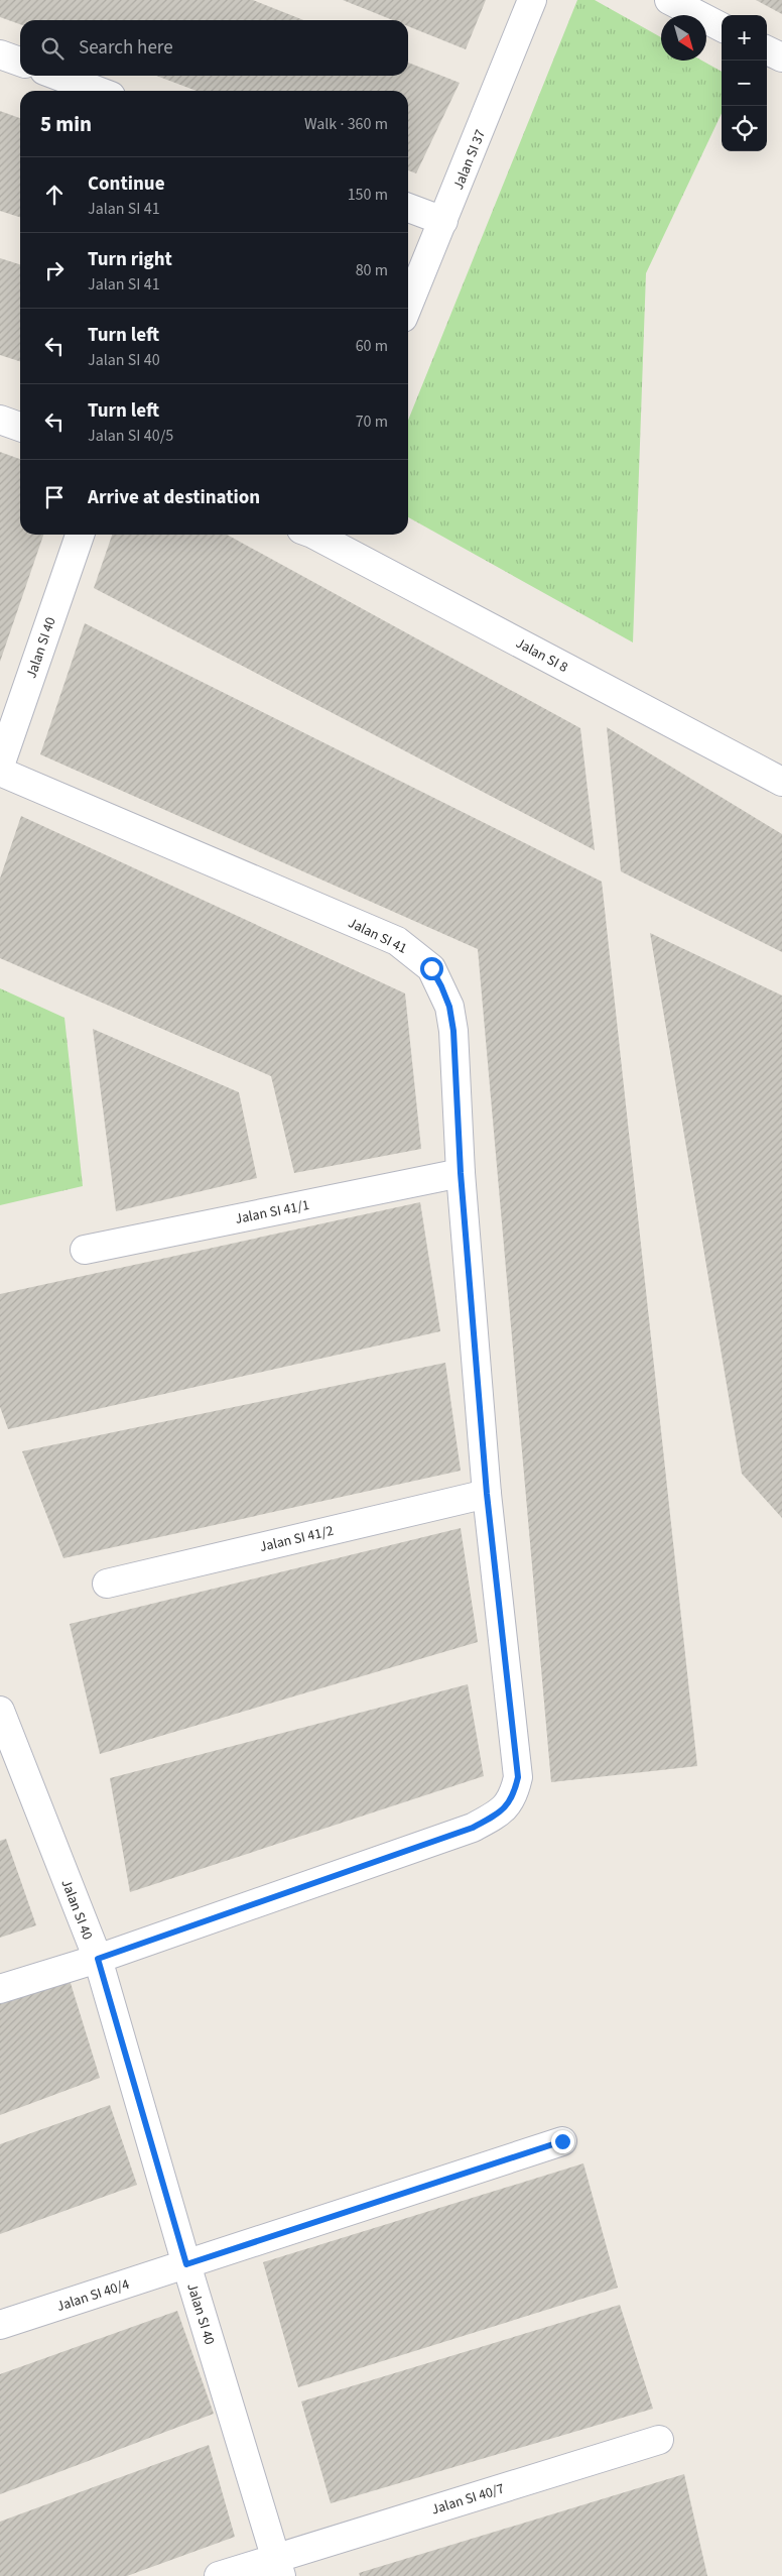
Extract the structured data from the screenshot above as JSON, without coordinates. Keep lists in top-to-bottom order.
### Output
{
  "streets": {
    "street": [
      "Jalan SI 37",
      "Jalan SI 40",
      "Jalan SI 8",
      "Jalan SI 41",
      "Jalan SI 41/1",
      "Jalan SI 41/2",
      "Jalan SI 40/4",
      "Jalan SI 40/7"
    ]
  },
  "crossings": [
    ["Jalan SI 40", "Jalan SI 41"],
    ["Jalan SI 40", "Jalan SI 40/4"],
    ["Jalan SI 40", "Jalan SI 40/7"],
    ["Jalan SI 41", "Jalan SI 41/1"],
    ["Jalan SI 41", "Jalan SI 41/2"]
  ],
  "north": "bottom right",
  "page": {
    "map_buttons": ["+", "−"],
    "search": "Search here",
    "heading": ["5 min", "Walk · 360 m"],
    "list": [
      ["Continue", "Jalan SI 41", "150 m"],
      ["Turn right", "Jalan SI 41", "80 m"],
      ["Turn left", "Jalan SI 40", "60 m"],
      ["Turn left", "Jalan SI 40/5", "70 m"],
      "Arrive at destination"
    ]
  }
}
